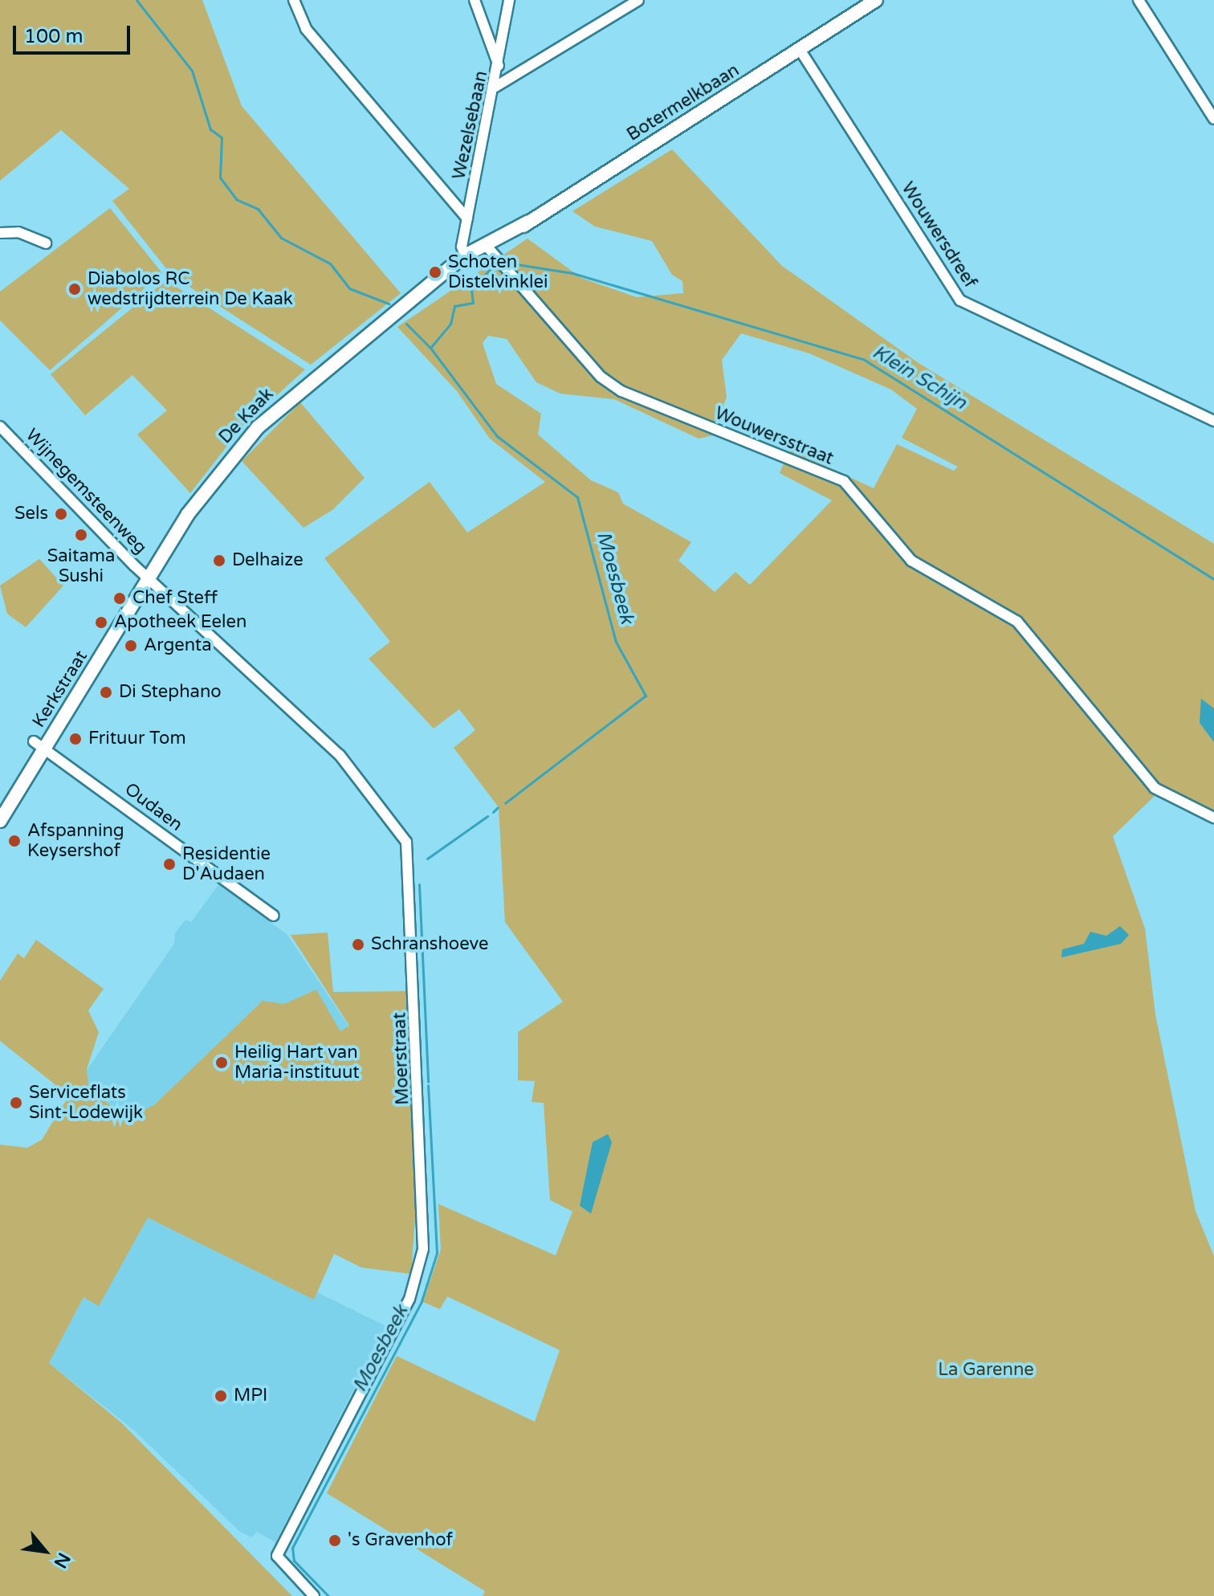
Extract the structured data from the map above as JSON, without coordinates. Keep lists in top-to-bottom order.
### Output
{
  "streets": {
    "main road": ["Botermelkbaan", "De Kaak", "Kerkstraat"],
    "street": [
      "Wezelsebaan",
      "Wouwersdreef",
      "Wouwersstraat",
      "Wijnegemsteenweg",
      "Oudaen",
      "Moerstraat"
    ]
  },
  "crossings": [
    ["Botermelkbaan", "Wezelsebaan"],
    ["Botermelkbaan", "Wouwersdreef"],
    ["Botermelkbaan", "De Kaak"],
    ["Botermelkbaan", "Wouwersstraat"],
    ["De Kaak", "Wijnegemsteenweg"],
    ["De Kaak", "Kerkstraat"],
    ["De Kaak", "Moerstraat"],
    ["Wijnegemsteenweg", "Kerkstraat"],
    ["Wijnegemsteenweg", "Moerstraat"],
    ["Kerkstraat", "Oudaen"],
    ["Kerkstraat", "Moerstraat"]
  ],
  "water": ["Klein Schijn", "Moesbeek"],
  "parks": ["La Garenne"],
  "places": [
    "Schoten Distelvinklei",
    "Diabolos RC wedstrijdterrein De Kaak",
    "Sels",
    "Saitama Sushi",
    "Delhaize",
    "Chef Steff",
    "Apotheek Eelen",
    "Argenta",
    "Di Stephano",
    "Frituur Tom",
    "Afspanning Keysershof",
    "Residentie D'Audaen",
    "Schranshoeve",
    "Heilig Hart van Maria-instituut",
    "Serviceflats Sint-Lodewijk",
    "MPI",
    "'s Gravenhof"
  ],
  "scale_bar": "100 m",
  "north": "bottom right"
}
